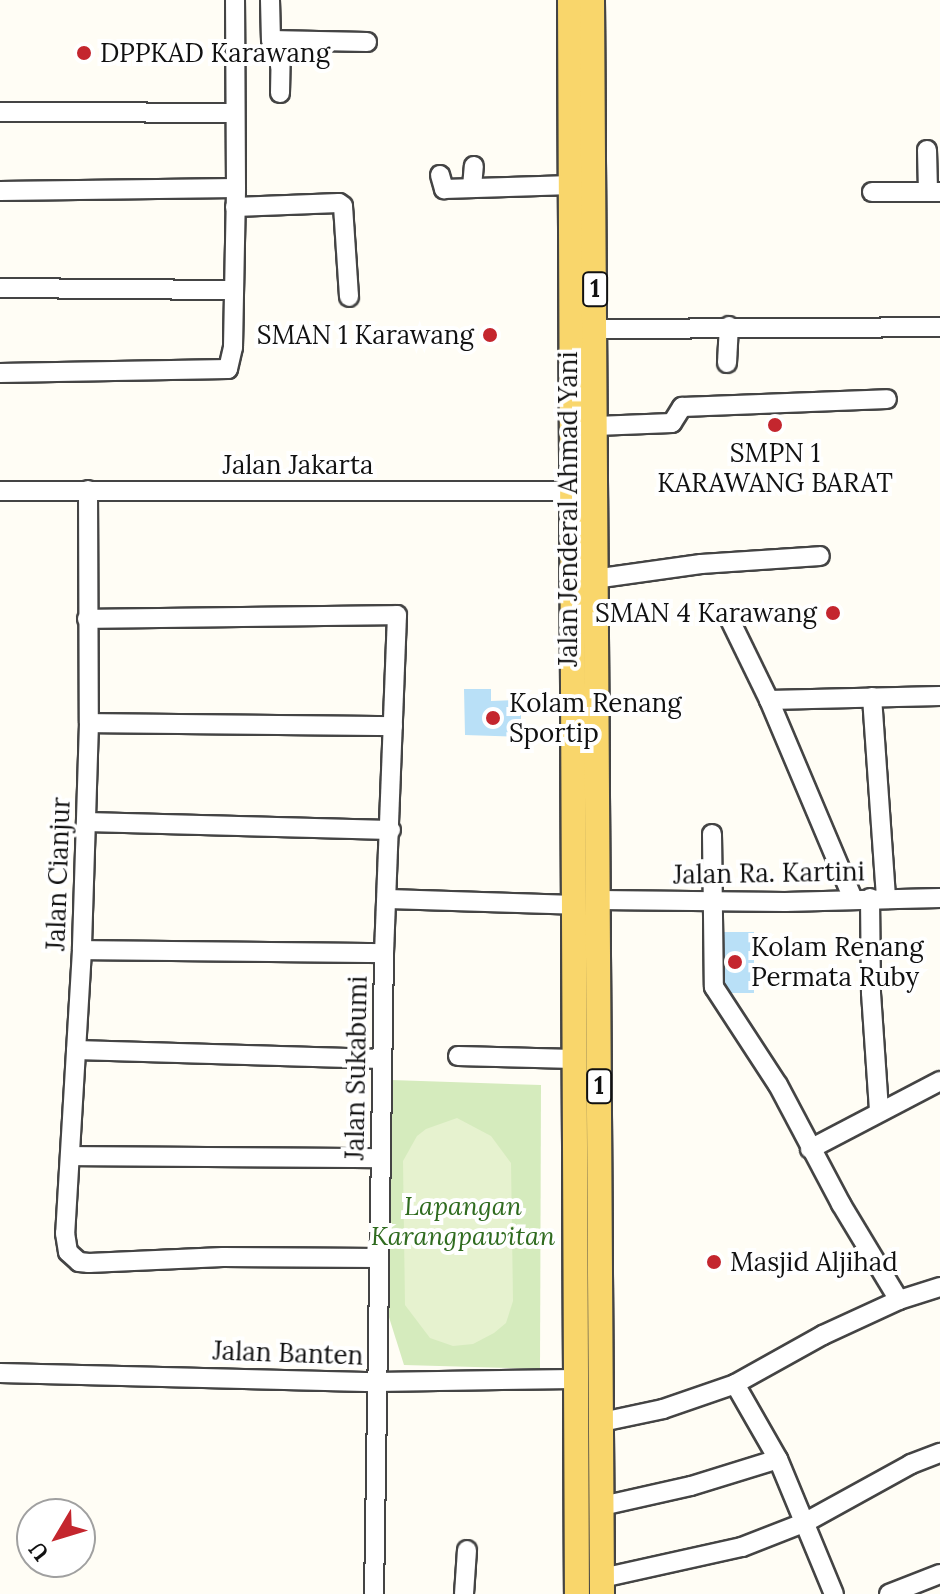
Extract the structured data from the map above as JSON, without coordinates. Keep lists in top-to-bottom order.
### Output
{
  "streets": {
    "main road": ["1", "Jalan Jenderal Ahmad Yani"],
    "street": [
      "Jalan Jakarta",
      "Jalan Ra. Kartini",
      "Jalan Cianjur",
      "Jalan Sukabumi",
      "Jalan Banten"
    ]
  },
  "crossings": [
    ["Jalan Jakarta", "Jalan Jenderal Ahmad Yani"],
    ["Jalan Jakarta", "Jalan Cianjur"],
    ["Jalan Jenderal Ahmad Yani", "Jalan Ra. Kartini"],
    ["Jalan Jenderal Ahmad Yani", "Jalan Banten"],
    ["Jalan Ra. Kartini", "Jalan Sukabumi"],
    ["Jalan Cianjur", "Jalan Sukabumi"],
    ["Jalan Sukabumi", "Jalan Banten"]
  ],
  "parks": ["Lapangan Karangpawitan"],
  "places": [
    "DPPKAD Karawang",
    "SMAN 1 Karawang",
    "SMPN 1 KARAWANG BARAT",
    "SMAN 4 Karawang",
    "Kolam Renang Sportip",
    "Kolam Renang Permata Ruby",
    "Masjid Aljihad"
  ],
  "north": "bottom left"
}
